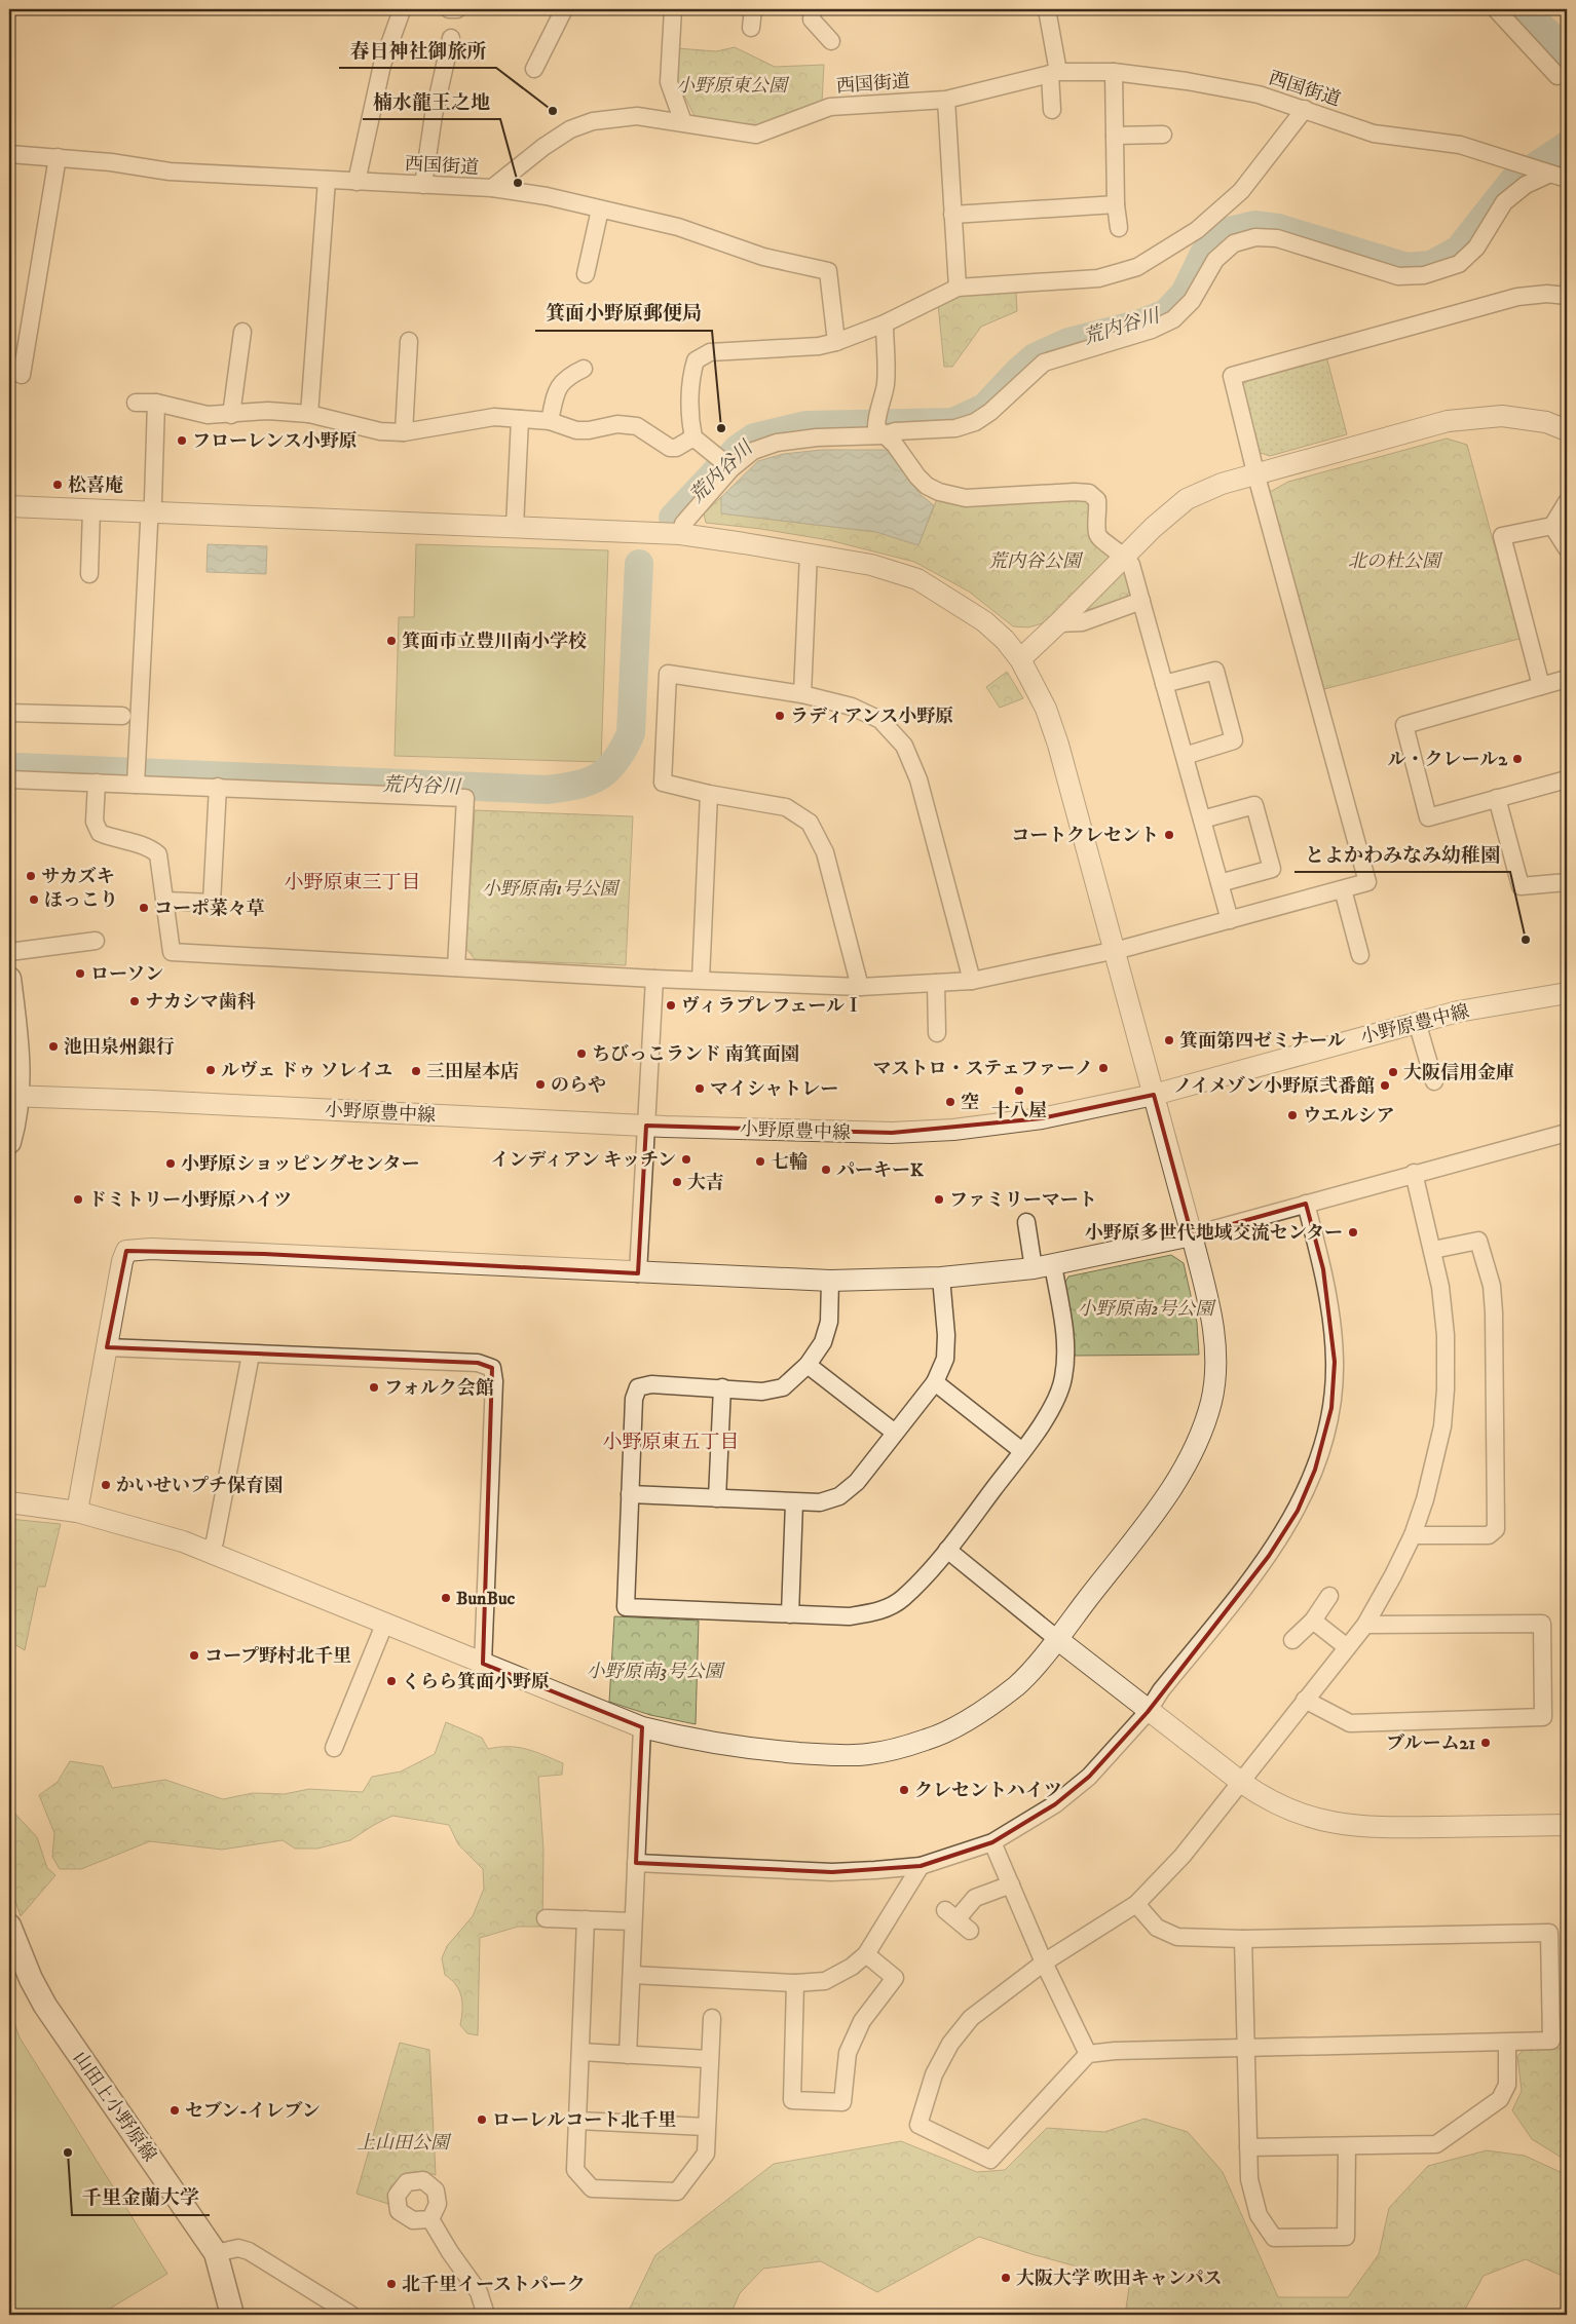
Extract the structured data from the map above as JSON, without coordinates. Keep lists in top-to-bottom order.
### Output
{
  "streets": {
    "main road": ["山田上小野原線"],
    "street": ["西国街道", "小野原豊中線"]
  },
  "districts": ["小野原東三丁目", "小野原東五丁目"],
  "water": ["荒内谷川"],
  "parks": [
    "小野原東公園",
    "荒内谷公園",
    "北の杜公園",
    "小野原南1号公園",
    "小野原南2号公園",
    "小野原南3号公園",
    "上山田公園"
  ],
  "places": [
    "春日神社御旅所",
    "楠水龍王之地",
    "箕面小野原郵便局",
    "フローレンス小野原",
    "松喜庵",
    "箕面市立豊川南小学校",
    "ラディアンス小野原",
    "ル・クレール2",
    "コートクレセント",
    "サカズキ",
    "ほっこり",
    "コーポ菜々草",
    "とよかわみなみ幼稚園",
    "ローソン",
    "ナカシマ歯科",
    "ヴィラプレフェールＩ",
    "箕面第四ゼミナール",
    "池田泉州銀行",
    "ちびっこランド 南箕面園",
    "マストロ・ステェファーノ",
    "ルヴェ ドゥ ソレイユ",
    "三田屋本店",
    "大阪信用金庫",
    "のらや",
    "ノイメゾン小野原弐番館",
    "マイシャトレー",
    "十八屋",
    "空",
    "ウエルシア",
    "インディアン キッチン",
    "七輪",
    "小野原ショッピングセンター",
    "パーキーK",
    "大吉",
    "ドミトリー小野原ハイツ",
    "ファミリーマート",
    "小野原多世代地域交流センター",
    "フォルク会館",
    "かいせいプチ保育園",
    "BunBuc",
    "コープ野村北千里",
    "くらら箕面小野原",
    "ブルーム21",
    "クレセントハイツ",
    "セブン-イレブン",
    "ローレルコート北千里",
    "千里金蘭大学",
    "大阪大学 吹田キャンパス",
    "北千里イーストパーク"
  ]
}
